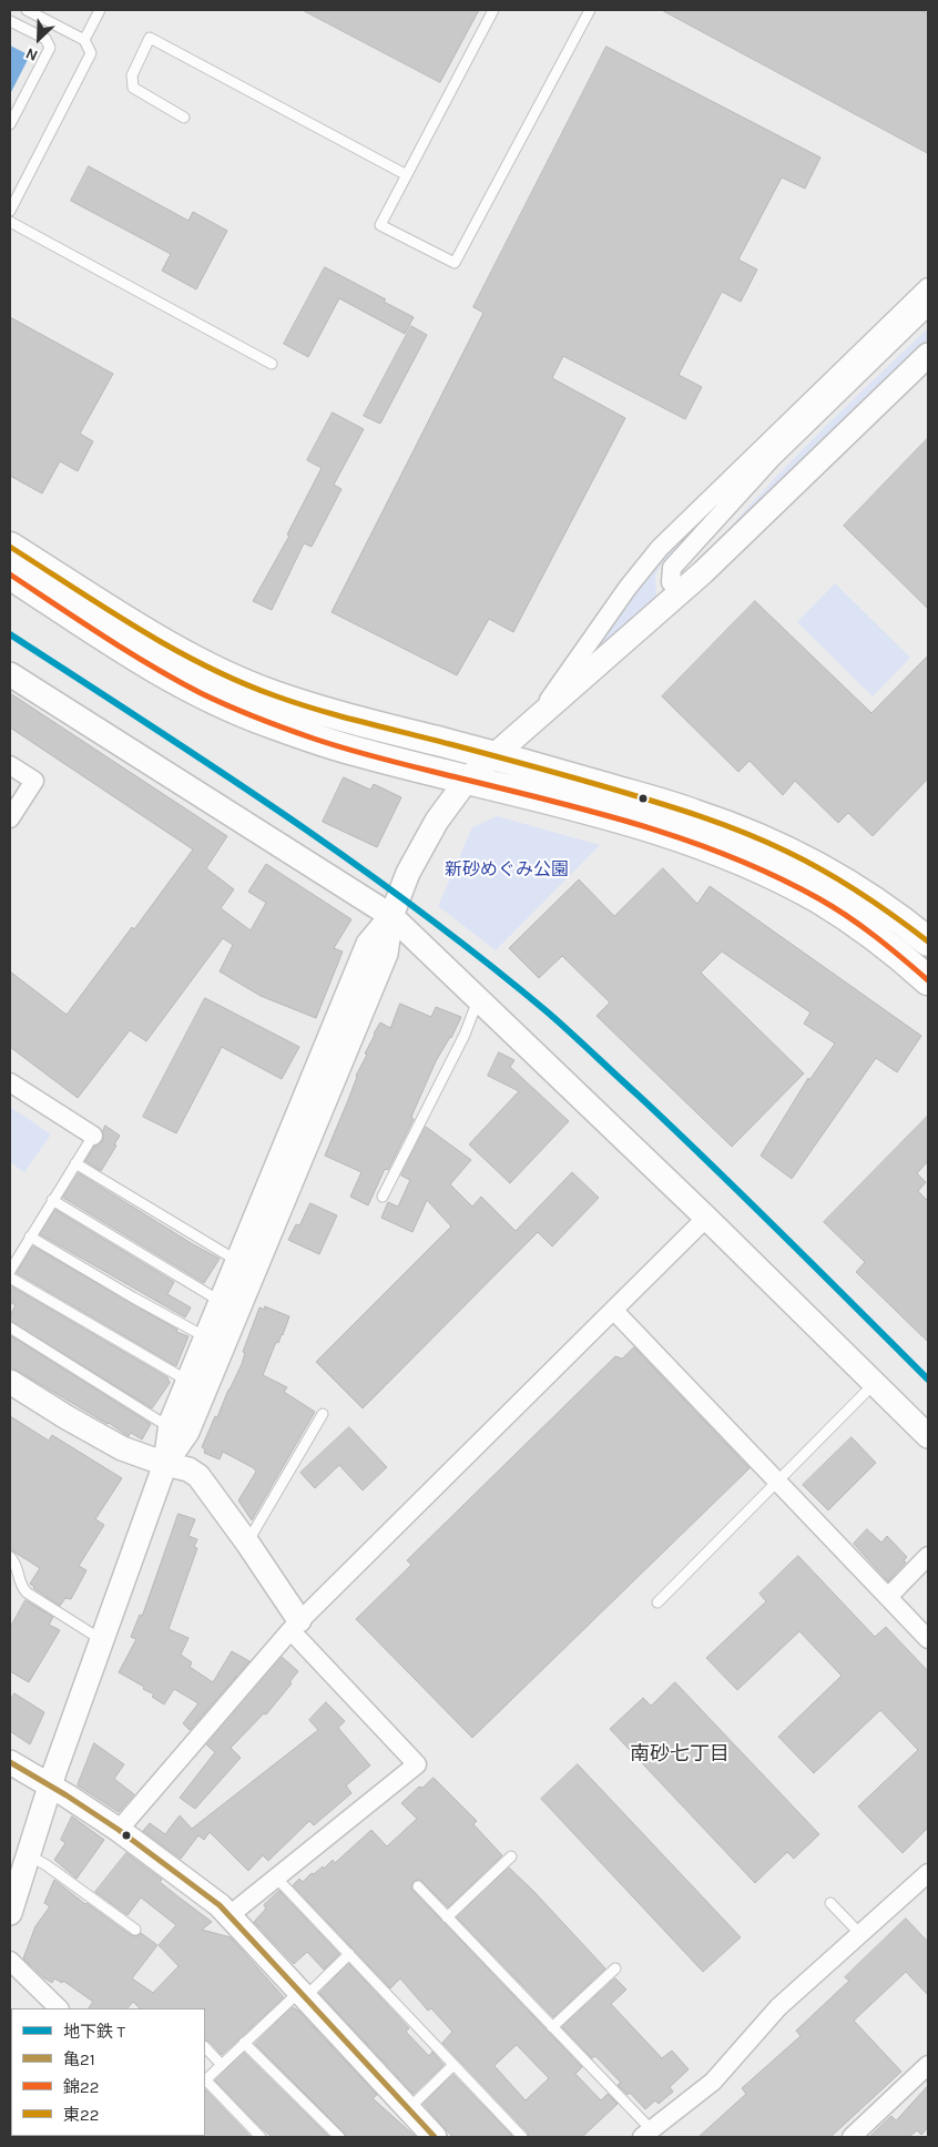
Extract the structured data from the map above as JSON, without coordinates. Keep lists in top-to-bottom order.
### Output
{
  "districts": ["南砂七丁目"],
  "parks": ["新砂めぐみ公園"],
  "lines": [
    "transit line 東22",
    "transit line 錦22",
    "metro line T",
    "transit line 亀21"
  ],
  "legend": [
    "地下鉄 T",
    "亀21",
    "錦22",
    "東22"
  ],
  "north": "bottom left"
}
